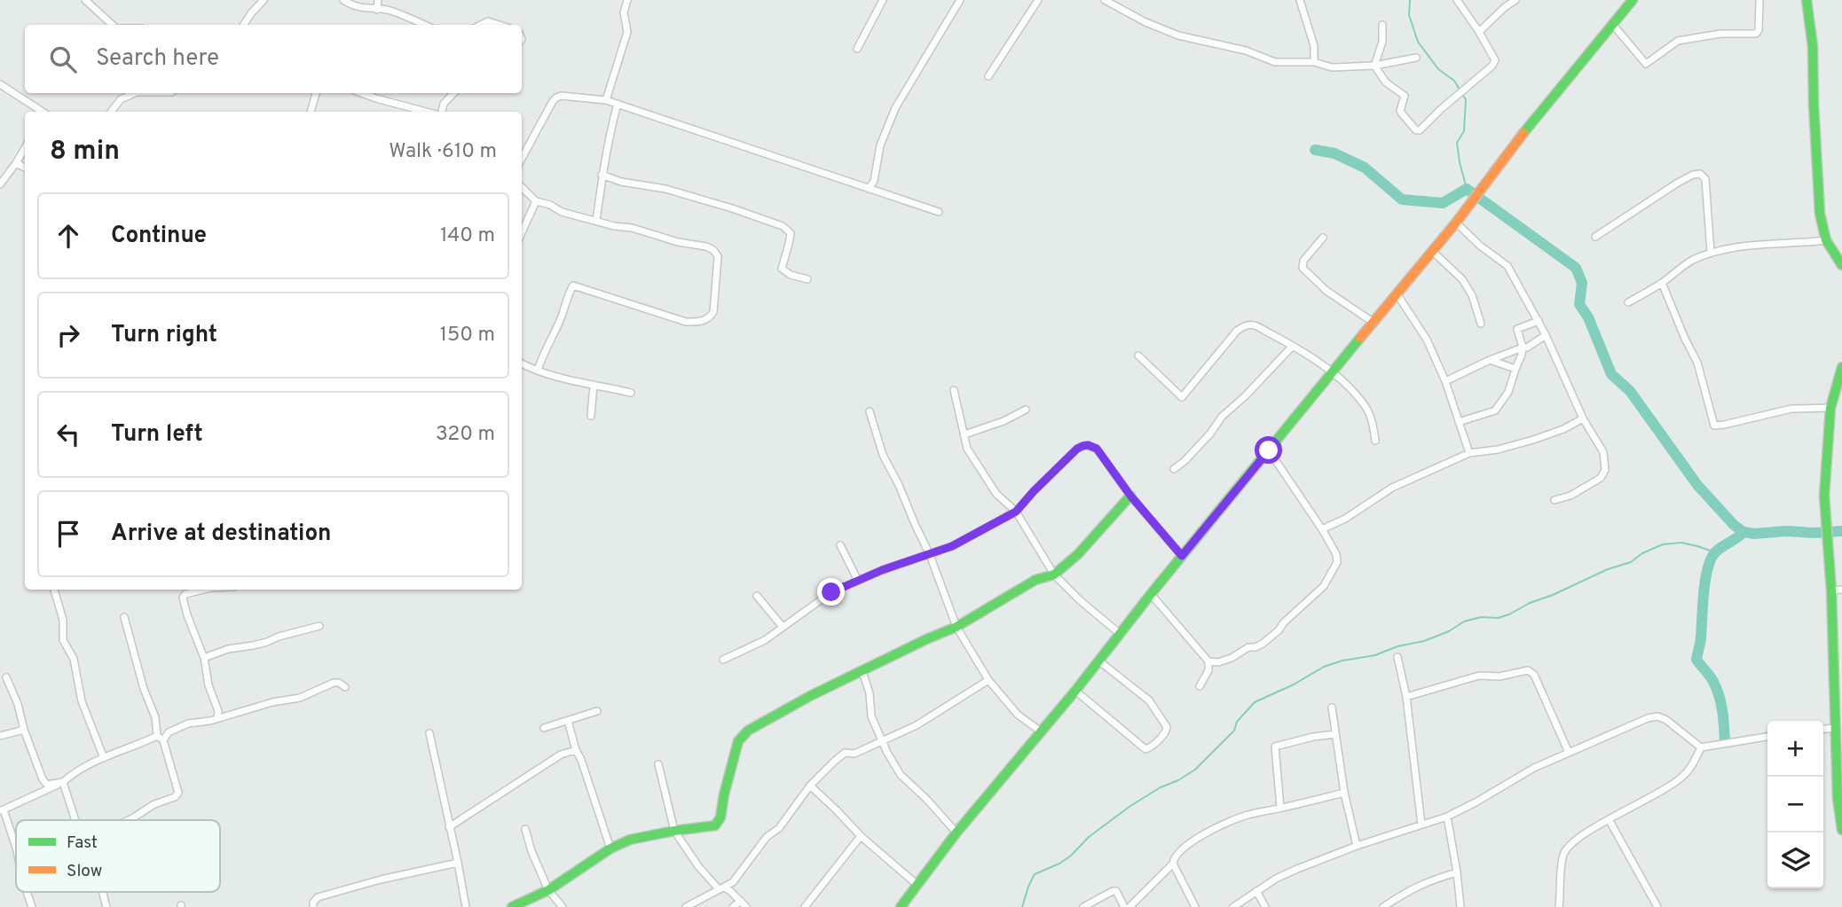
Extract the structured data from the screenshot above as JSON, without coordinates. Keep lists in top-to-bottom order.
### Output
{
  "legend": ["Fast", "Slow"],
  "page": {
    "search": "Search here",
    "heading": ["8 min", "Walk · 610 m"],
    "list": [
      ["Continue", "140 m"],
      ["Turn right", "150 m"],
      ["Turn left", "320 m"],
      "Arrive at destination"
    ],
    "map_buttons": ["+", "−"]
  }
}
